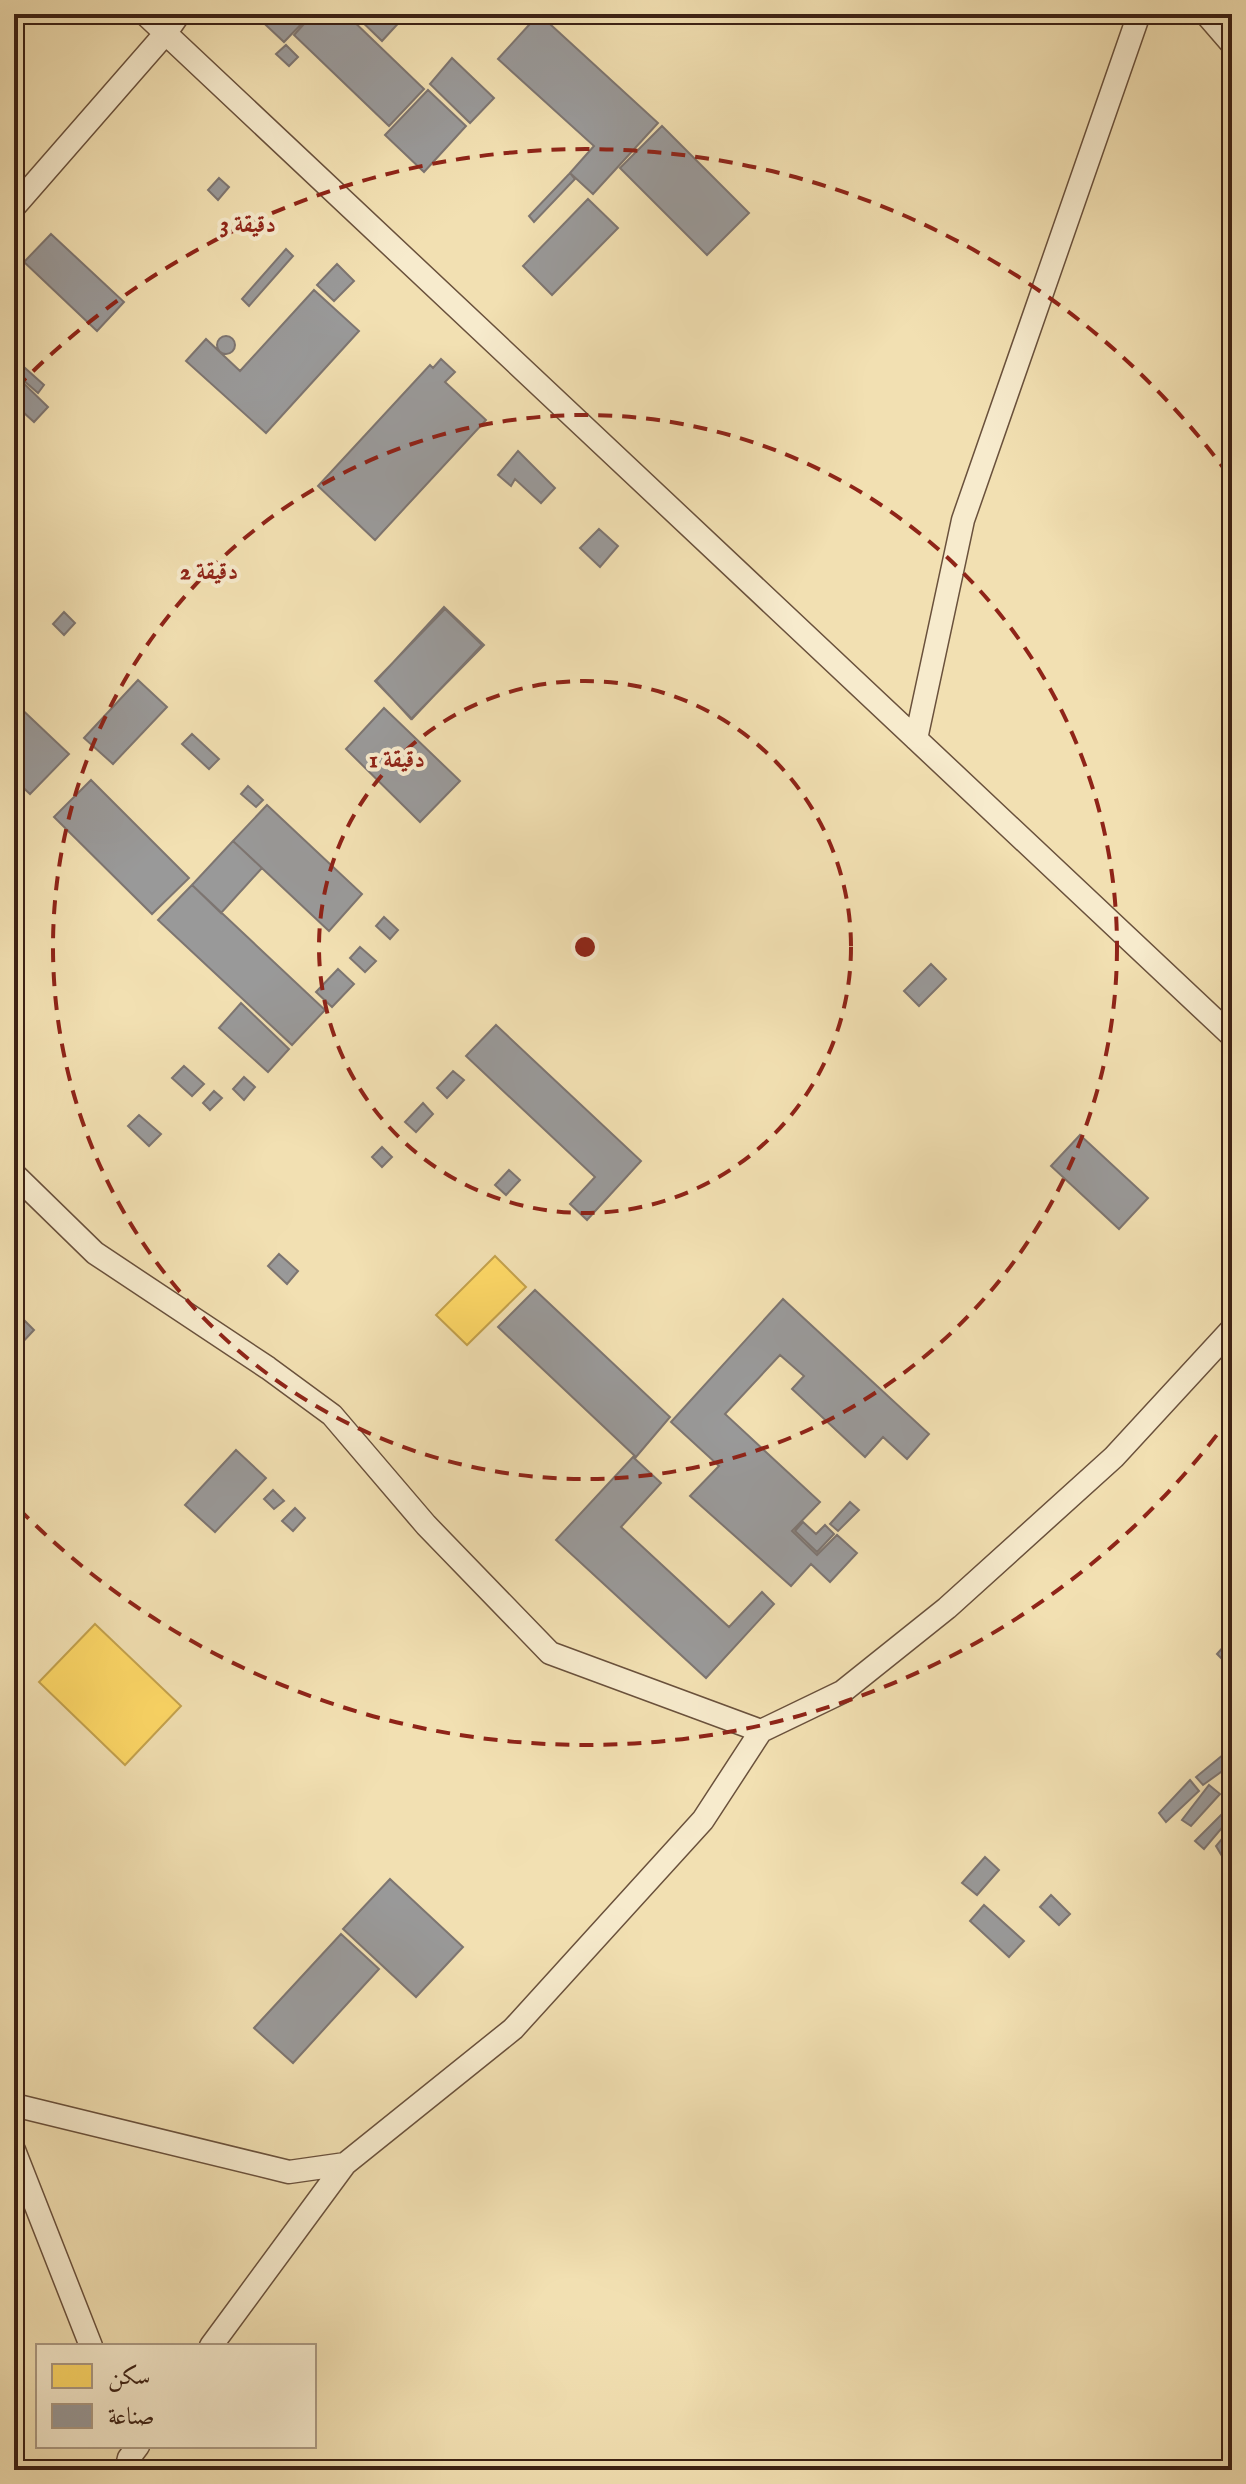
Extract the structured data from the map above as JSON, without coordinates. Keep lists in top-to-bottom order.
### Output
{
  "legend": ["سكن", "صناعة"],
  "rings": ["3 دقيقة", "2 دقيقة", "1 دقيقة"]
}
